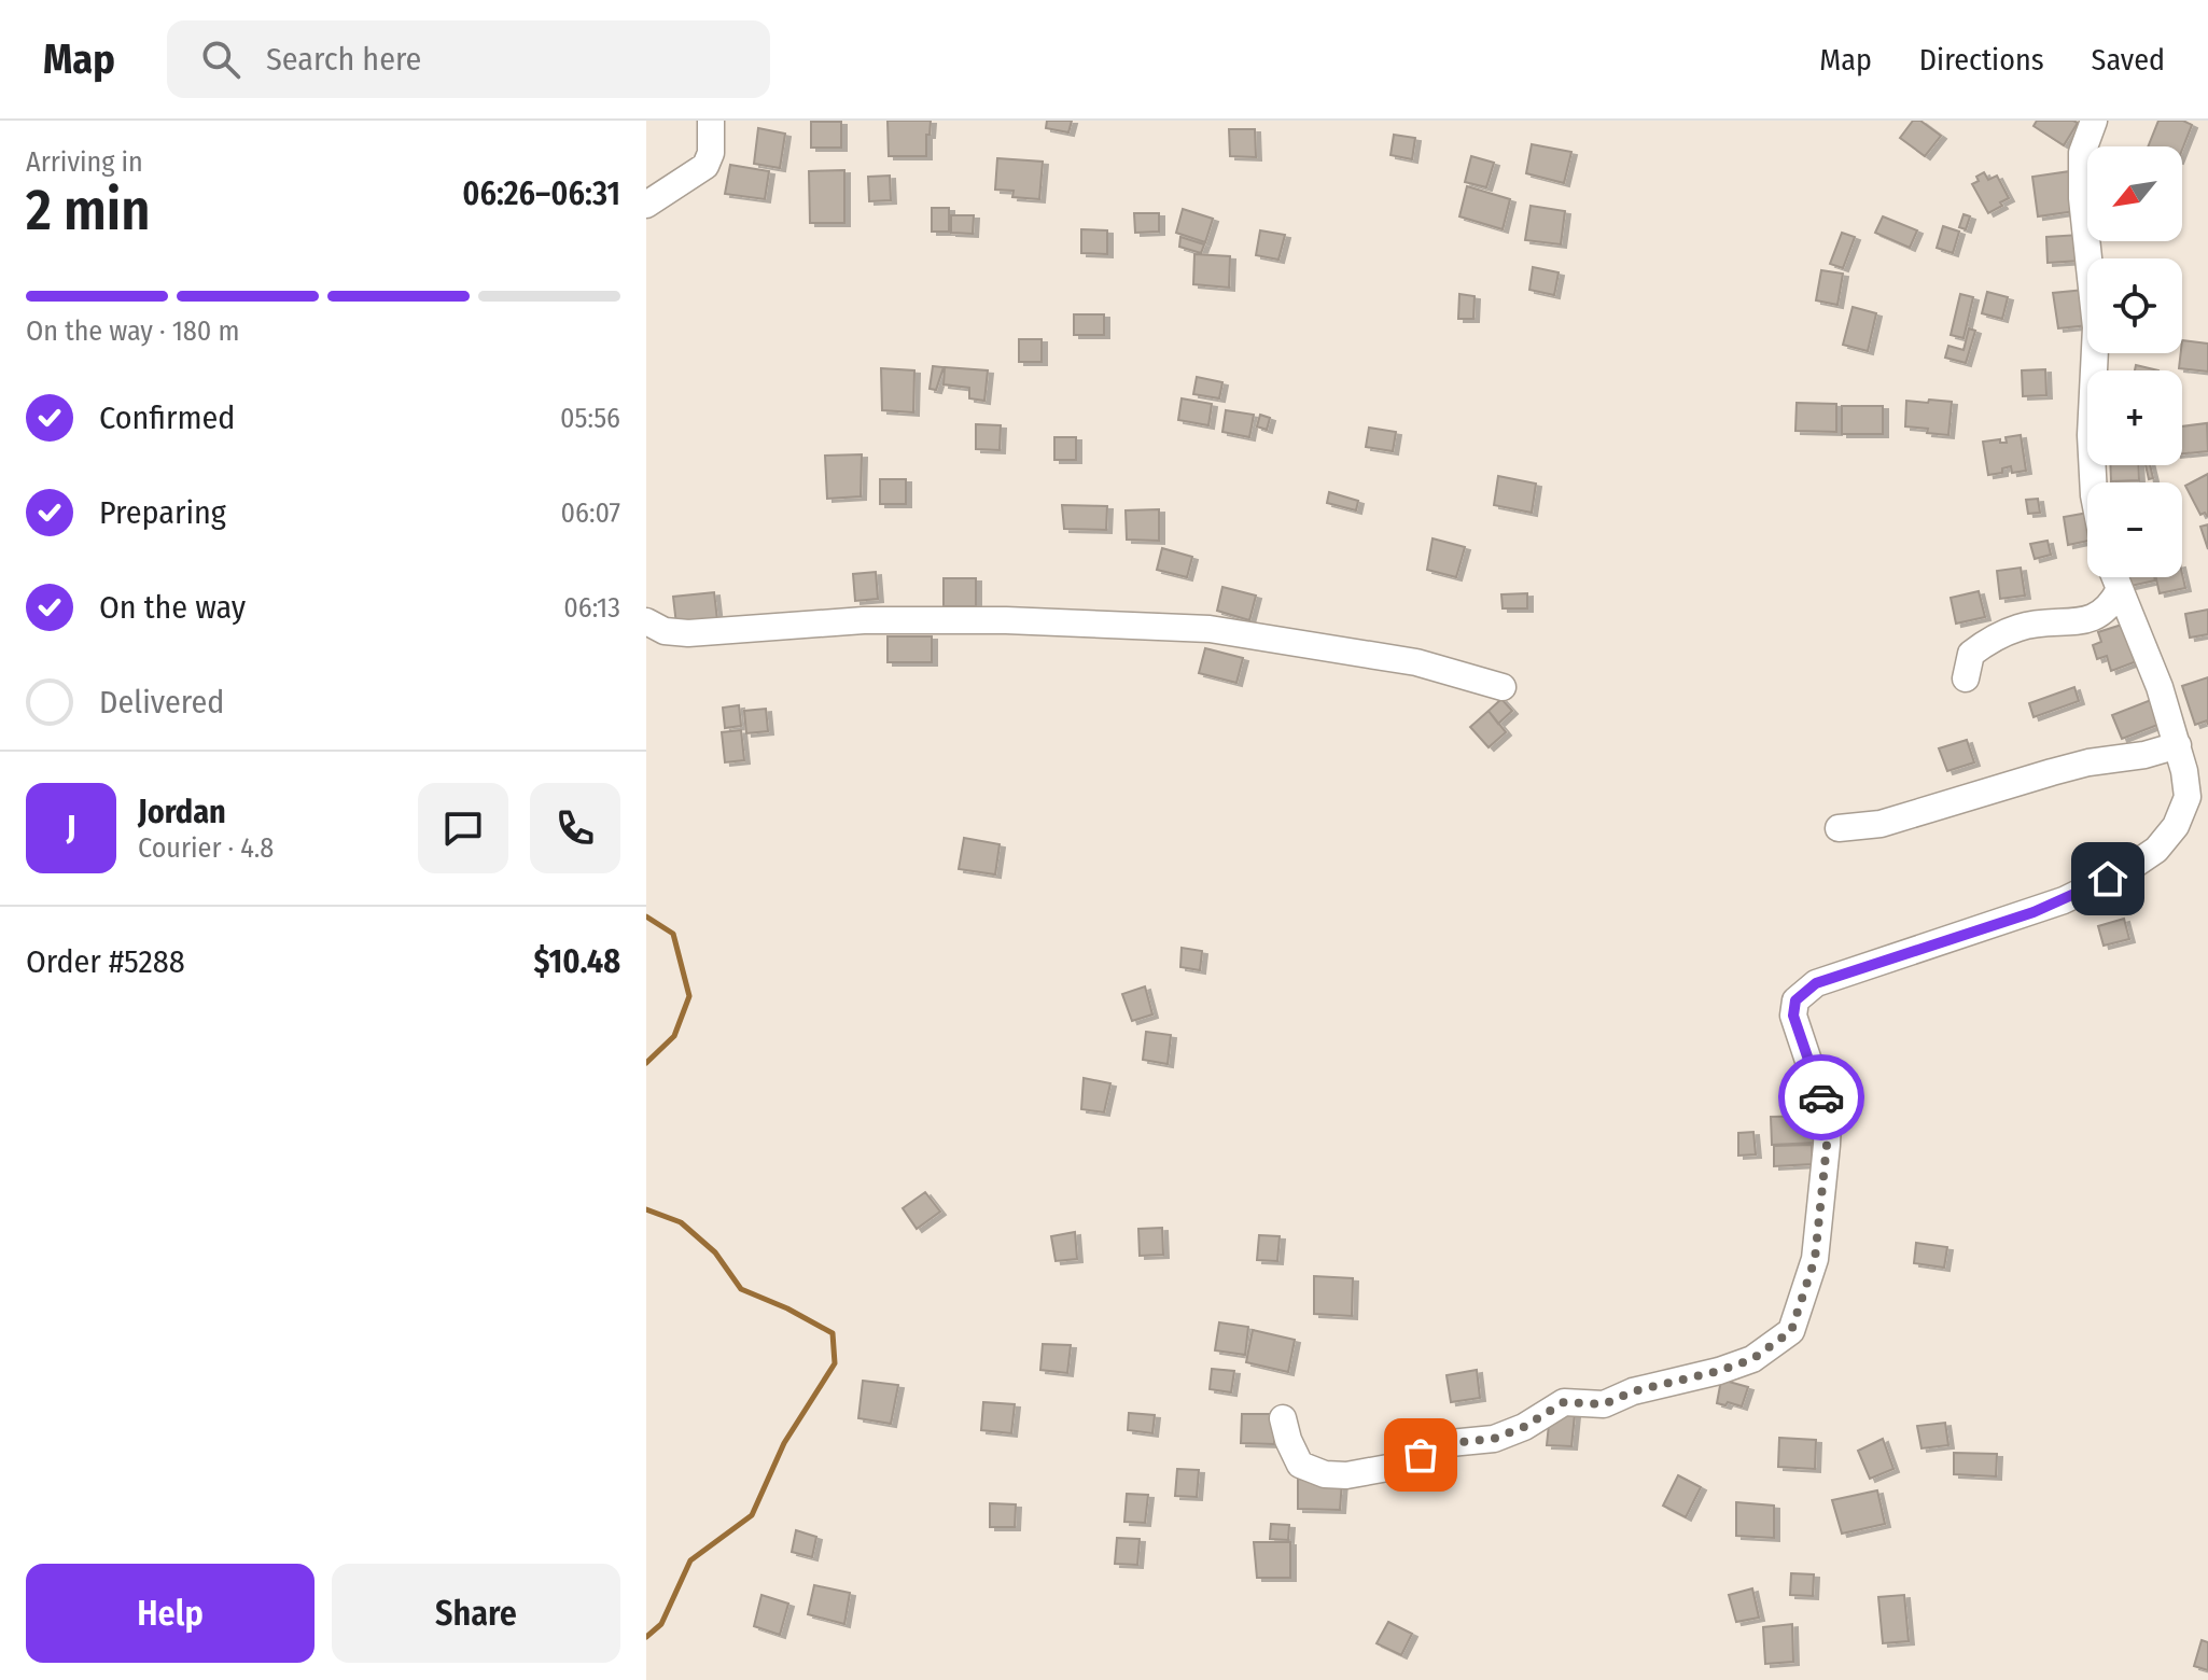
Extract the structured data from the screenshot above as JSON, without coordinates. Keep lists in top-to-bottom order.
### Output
{
  "north": "bottom left",
  "page": {
    "header": "Map",
    "search": "Search here",
    "nav": ["Map", "Directions", "Saved"],
    "heading": ["2 min", "Arriving in", "06:26–06:31"],
    "panel": [
      "Jordan",
      "Courier · 4.8",
      "Order #5288",
      "$10.48"
    ],
    "map_buttons": ["+", "−"],
    "bar": "On the way · 180 m",
    "list": [
      ["Confirmed", "05:56"],
      ["Preparing", "06:07"],
      ["On the way", "06:13"],
      "Delivered"
    ],
    "round": "J",
    "buttons": ["Help", "Share"]
  }
}
